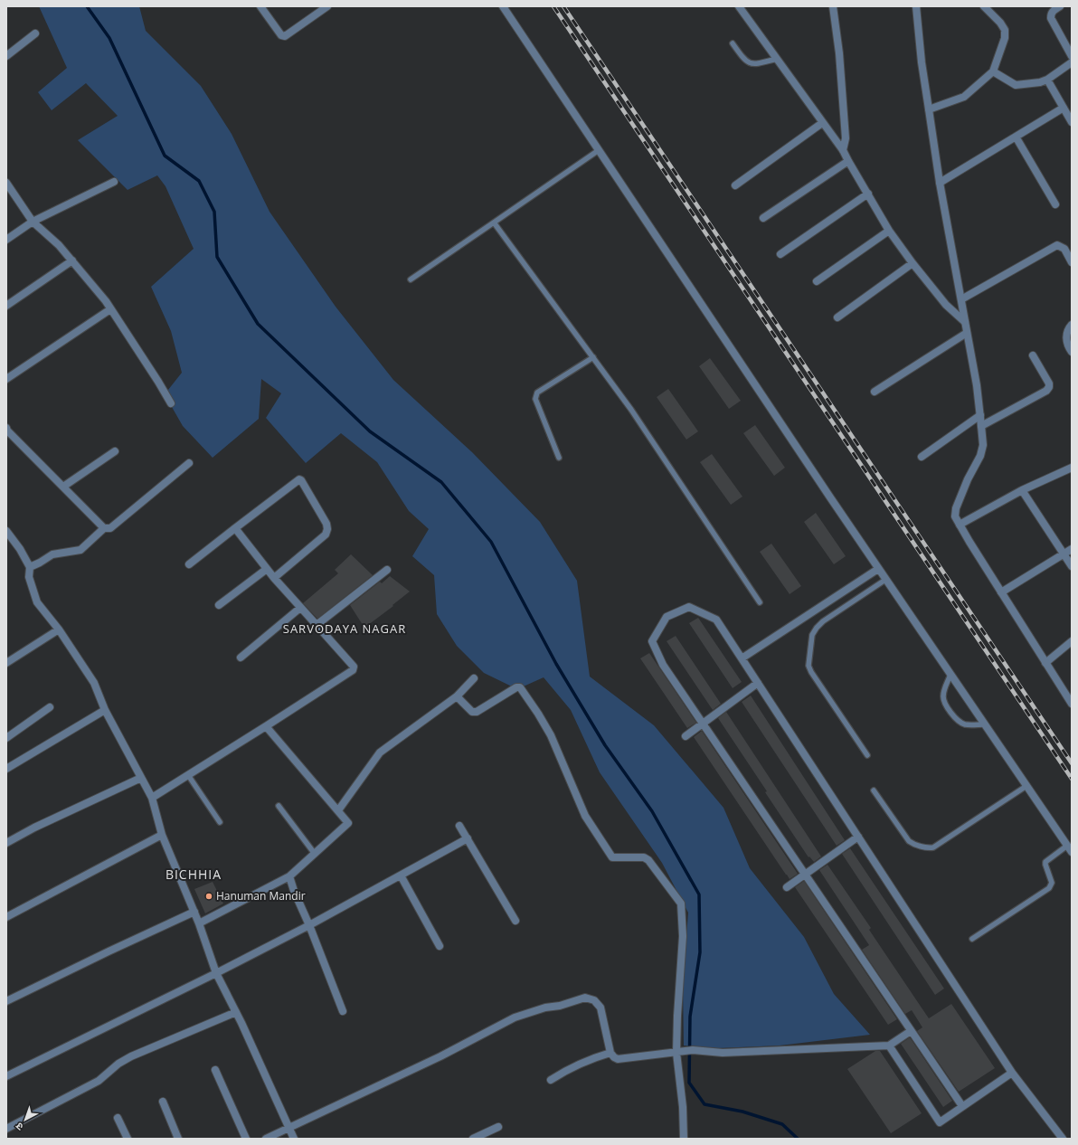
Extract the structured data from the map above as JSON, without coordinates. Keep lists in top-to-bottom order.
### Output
{
  "districts": ["SARVODAYA NAGAR", "BICHHIA"],
  "places": ["Hanuman Mandir"],
  "north": "bottom left"
}
